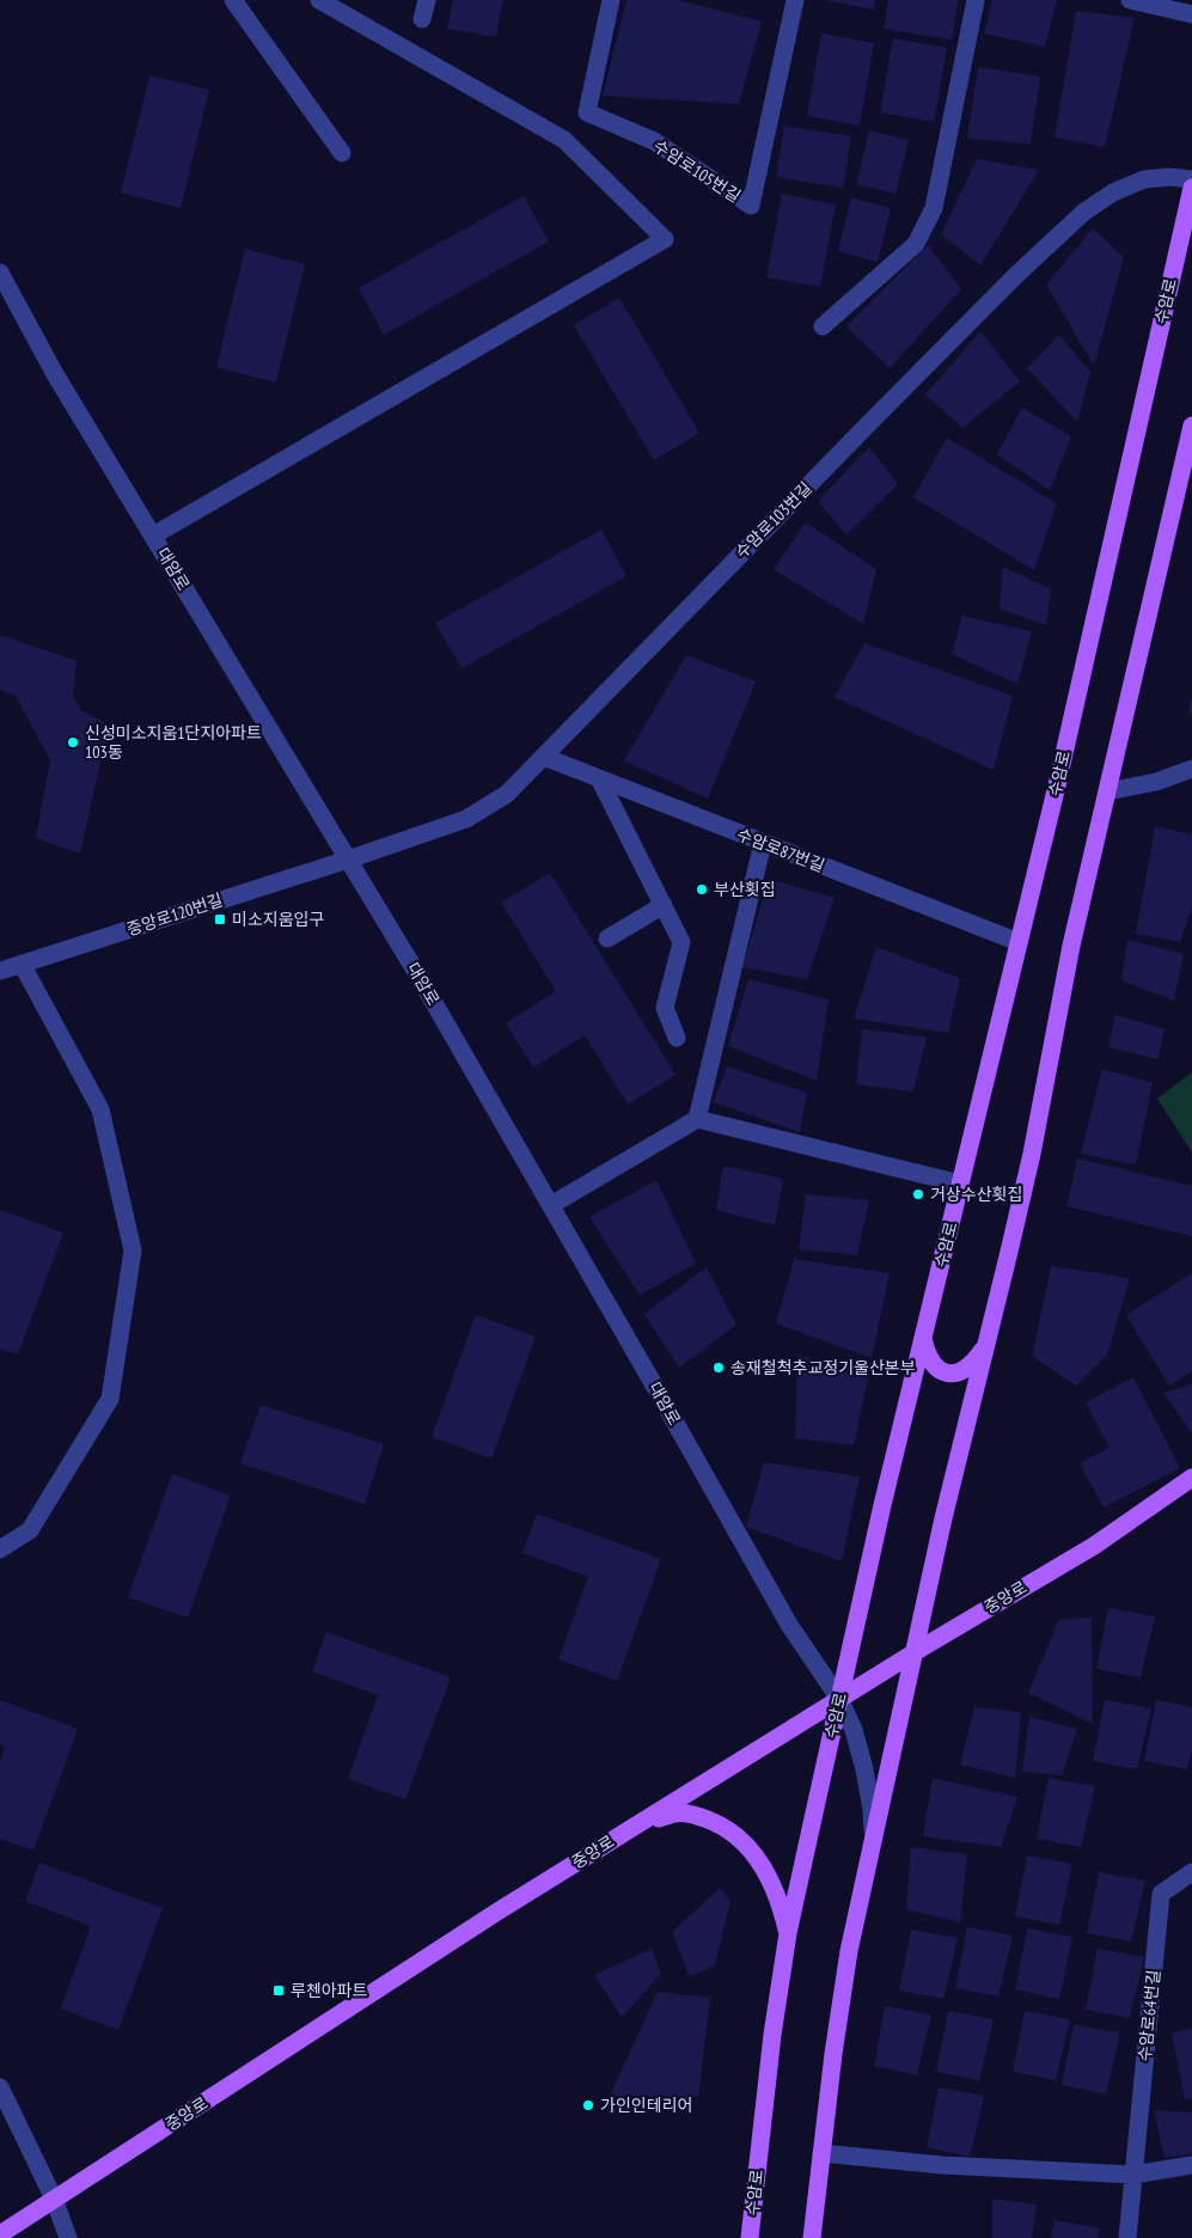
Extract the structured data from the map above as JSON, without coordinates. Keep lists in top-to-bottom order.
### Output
{
  "streets": {
    "main road": ["수암로", "중앙로"],
    "street": [
      "수암로105번길",
      "수암로103번길",
      "대암로",
      "수암로87번길",
      "중앙로120번길",
      "수암로64번길"
    ]
  },
  "crossings": [
    ["수암로", "대암로"],
    ["수암로", "수암로87번길"],
    ["수암로", "중앙로"],
    ["수암로103번길", "대암로"],
    ["수암로103번길", "수암로87번길"],
    ["수암로103번길", "중앙로120번길"],
    ["대암로", "중앙로120번길"],
    ["대암로", "중앙로"]
  ],
  "places": {
    "other": [
      "신성미소지움1단지아파트 103동",
      "부산횟집",
      "거상수산횟집",
      "송재철척추교정기울산본부",
      "가인인테리어"
    ],
    "transit": ["미소지움입구", "루첸아파트"]
  }
}
